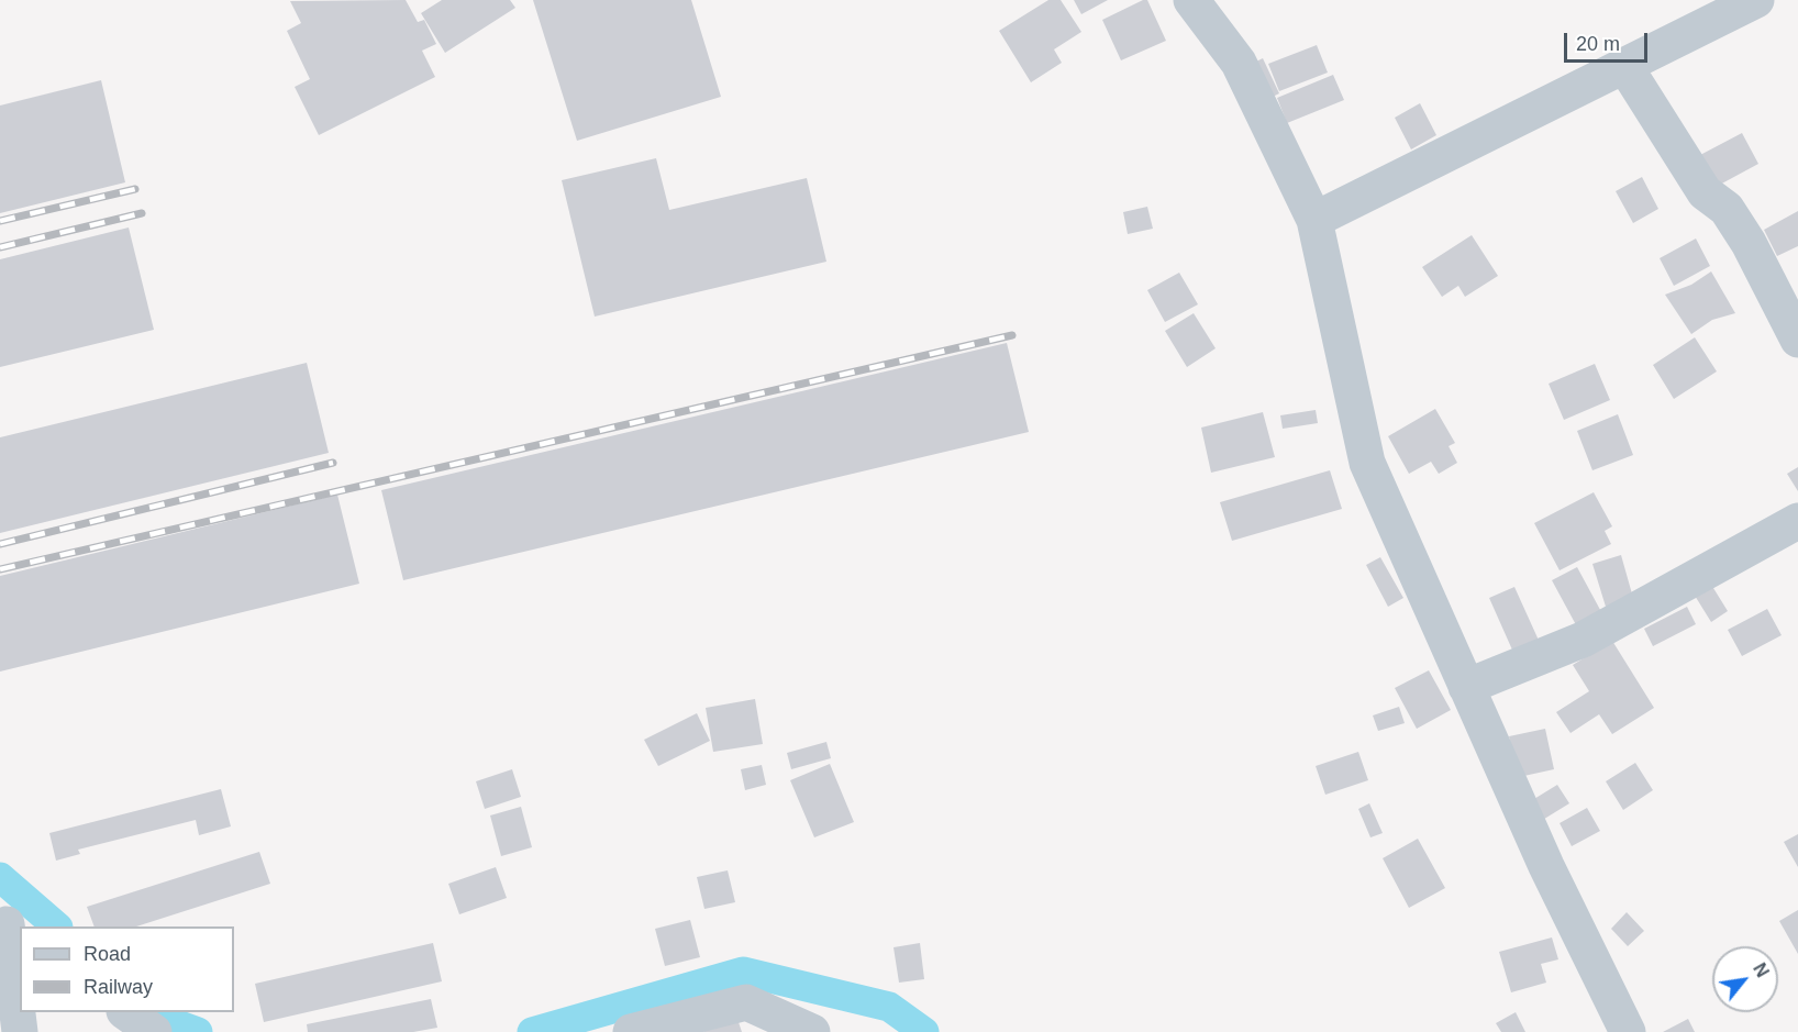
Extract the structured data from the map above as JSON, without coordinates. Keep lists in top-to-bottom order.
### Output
{
  "legend": ["Road", "Railway"],
  "scale_bar": "20 m",
  "north": "top right"
}
